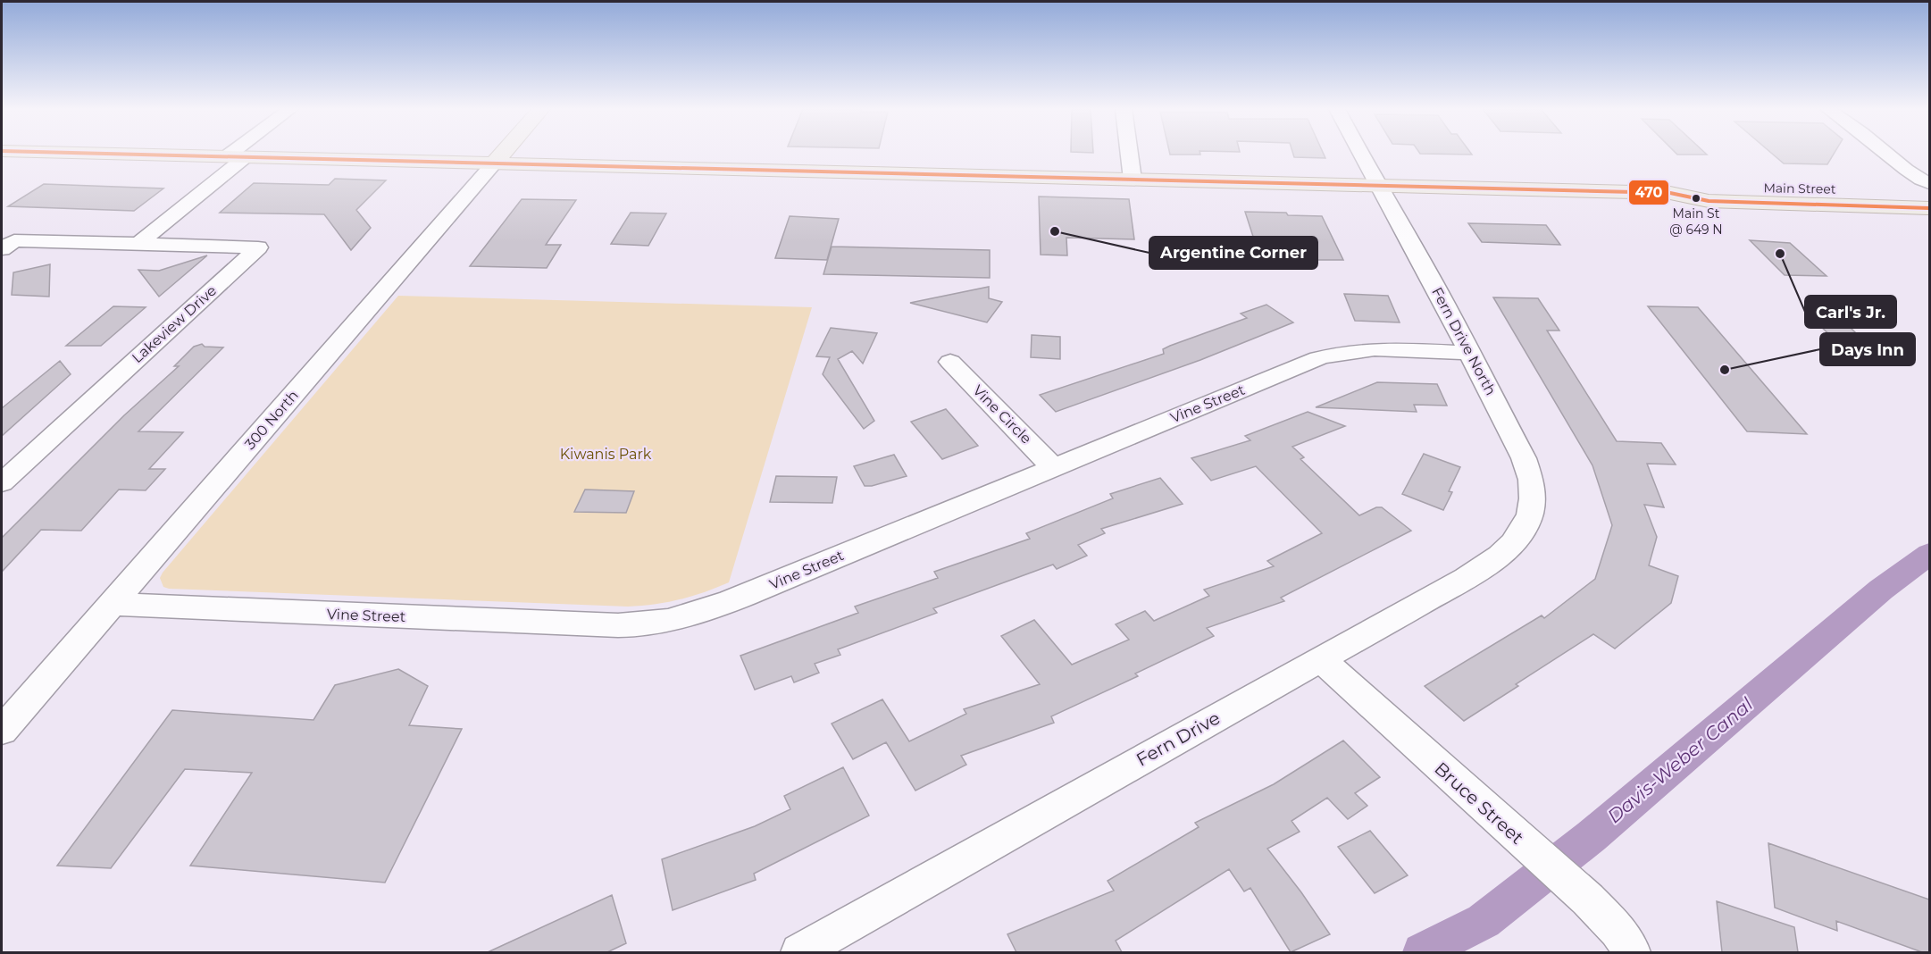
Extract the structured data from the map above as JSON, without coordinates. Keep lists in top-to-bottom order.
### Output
{
  "streets": {
    "main road": ["Main Street", "300 North"],
    "street": [
      "Lakeview Drive",
      "Fern Drive North",
      "Vine Street",
      "Vine Circle",
      "Fern Drive",
      "Bruce Street"
    ]
  },
  "crossings": [
    ["Main Street", "Fern Drive North"],
    ["Main Street", "300 North"],
    ["Fern Drive North", "Vine Street"],
    ["Fern Drive North", "Fern Drive"],
    ["Vine Street", "Vine Circle"],
    ["Vine Street", "300 North"],
    ["Fern Drive", "Bruce Street"]
  ],
  "water": ["Davis-Weber Canal"],
  "parks": ["Kiwanis Park"],
  "places": [
    "Main St @ 649 N",
    "Argentine Corner",
    "Carl's Jr.",
    "Days Inn"
  ],
  "lines": ["transit line 470"]
}
